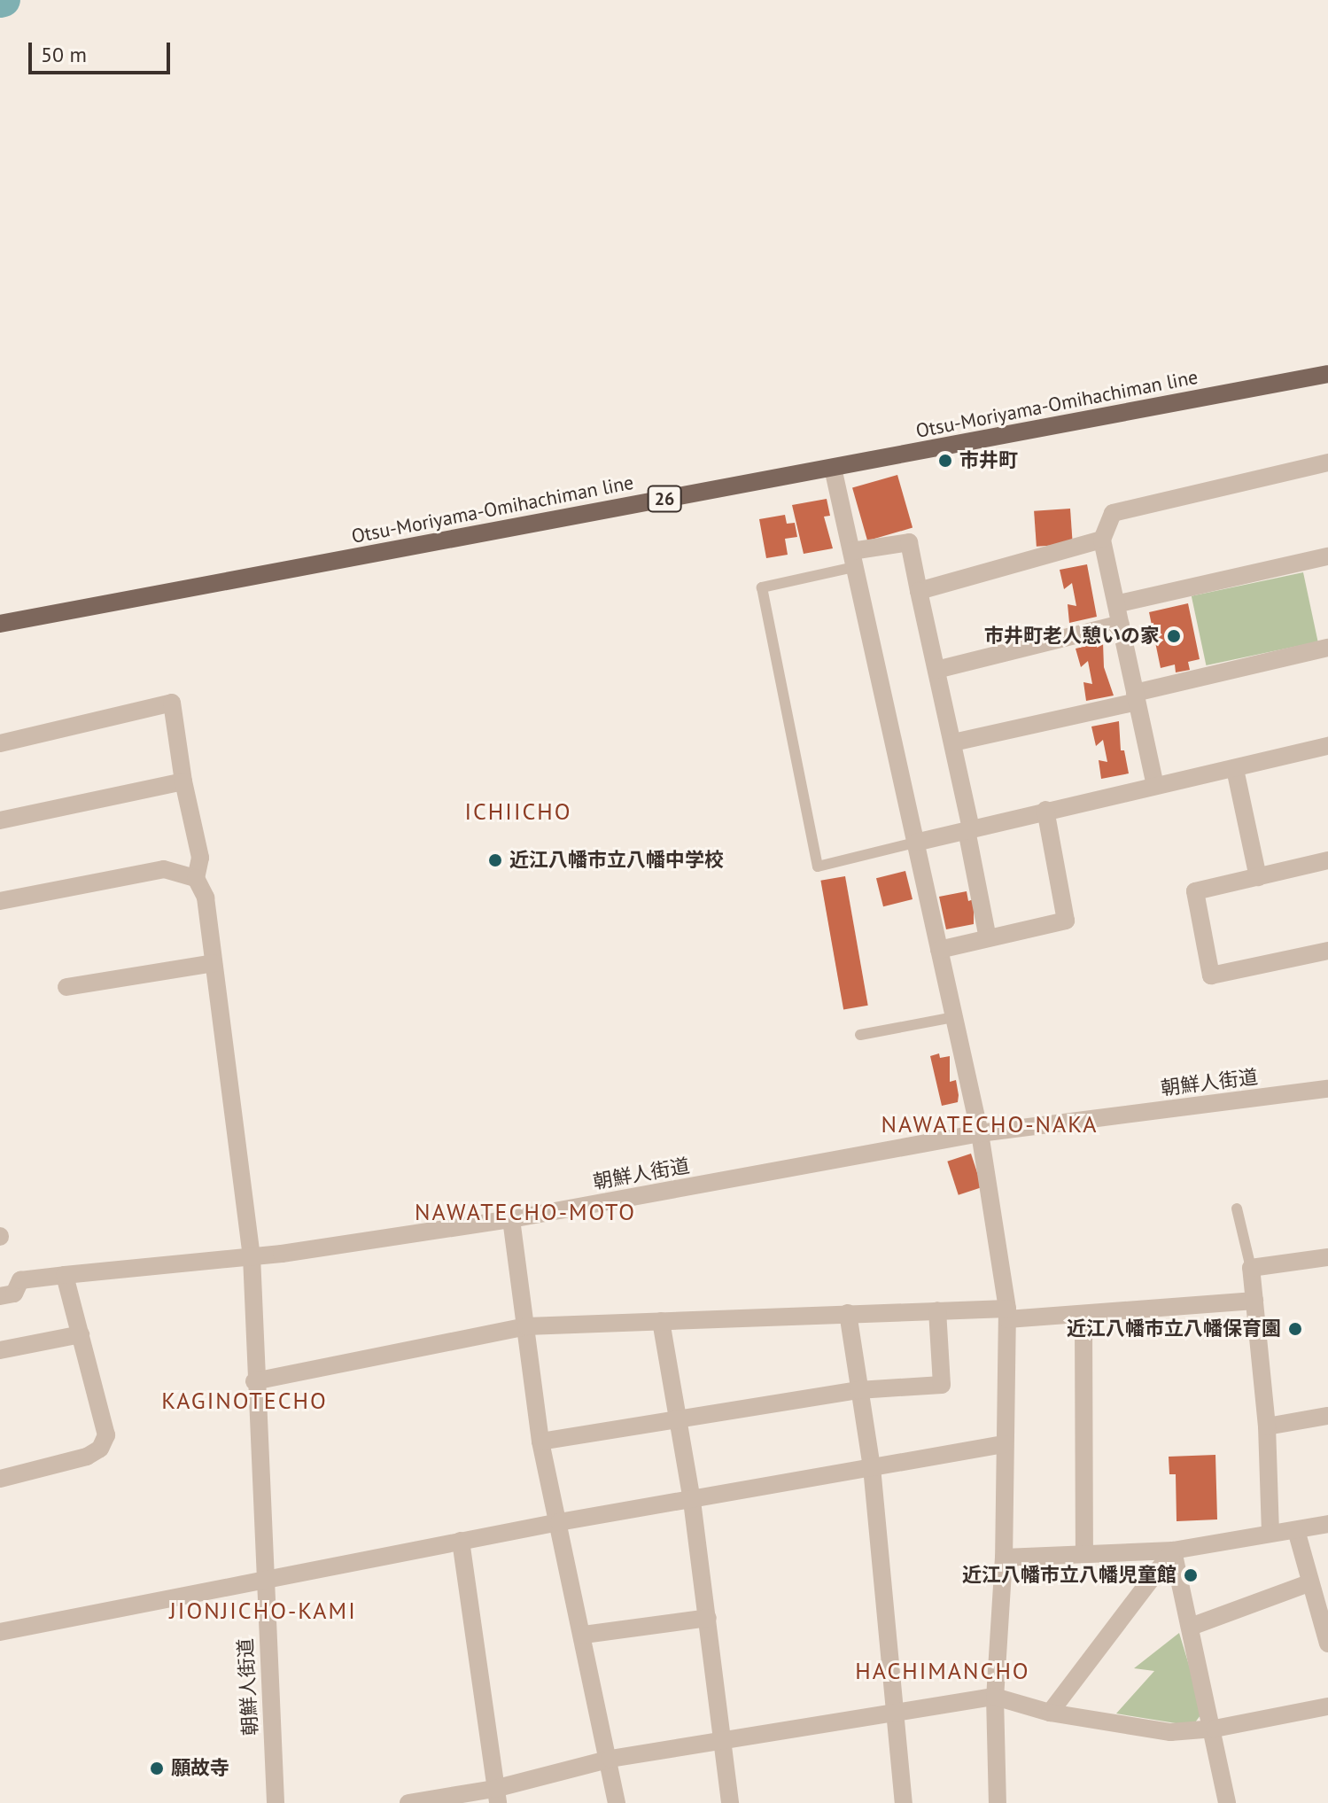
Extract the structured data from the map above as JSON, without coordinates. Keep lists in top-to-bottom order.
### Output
{
  "streets": {
    "main road": ["Otsu-Moriyama-Omihachiman line", "26"],
    "street": ["朝鮮人街道"]
  },
  "districts": [
    "ICHIICHO",
    "NAWATECHO-NAKA",
    "NAWATECHO-MOTO",
    "KAGINOTECHO",
    "JIONJICHO-KAMI",
    "HACHIMANCHO"
  ],
  "places": [
    "市井町",
    "市井町老人憩いの家",
    "近江八幡市立八幡中学校",
    "近江八幡市立八幡保育園",
    "近江八幡市立八幡児童館",
    "願故寺"
  ],
  "scale_bar": "50 m"
}
